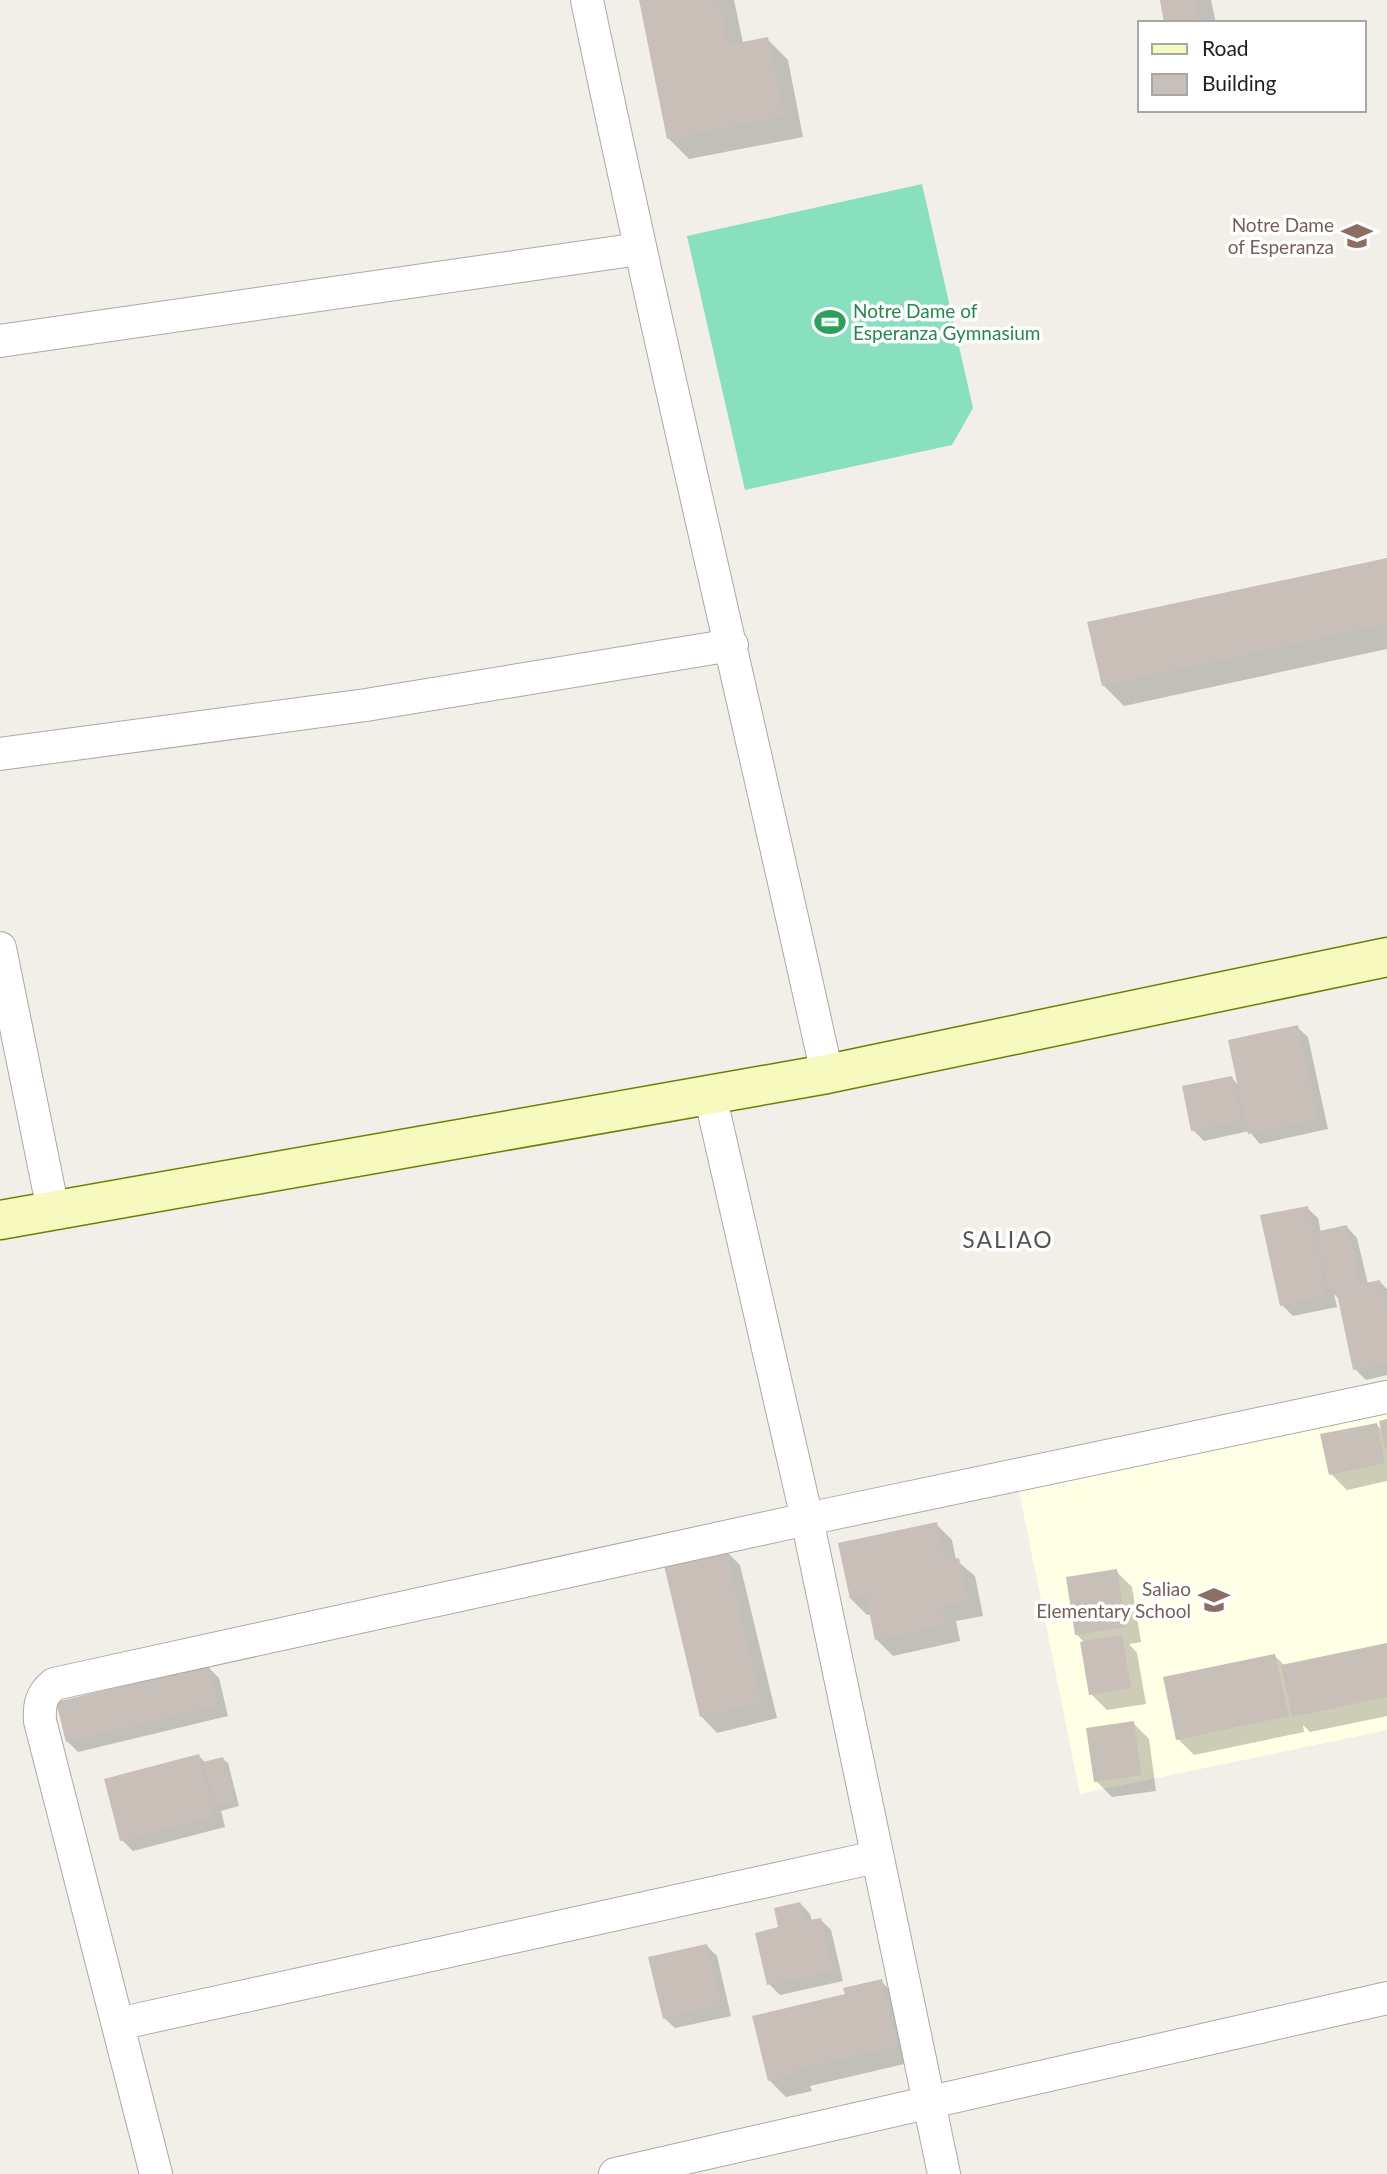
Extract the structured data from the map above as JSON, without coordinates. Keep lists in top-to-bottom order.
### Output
{
  "districts": ["SALIAO"],
  "places": {
    "school or university": ["Notre Dame of Esperanza", "Saliao Elementary School"],
    "sports": ["Notre Dame of Esperanza Gymnasium"]
  },
  "legend": ["Road", "Building"]
}
